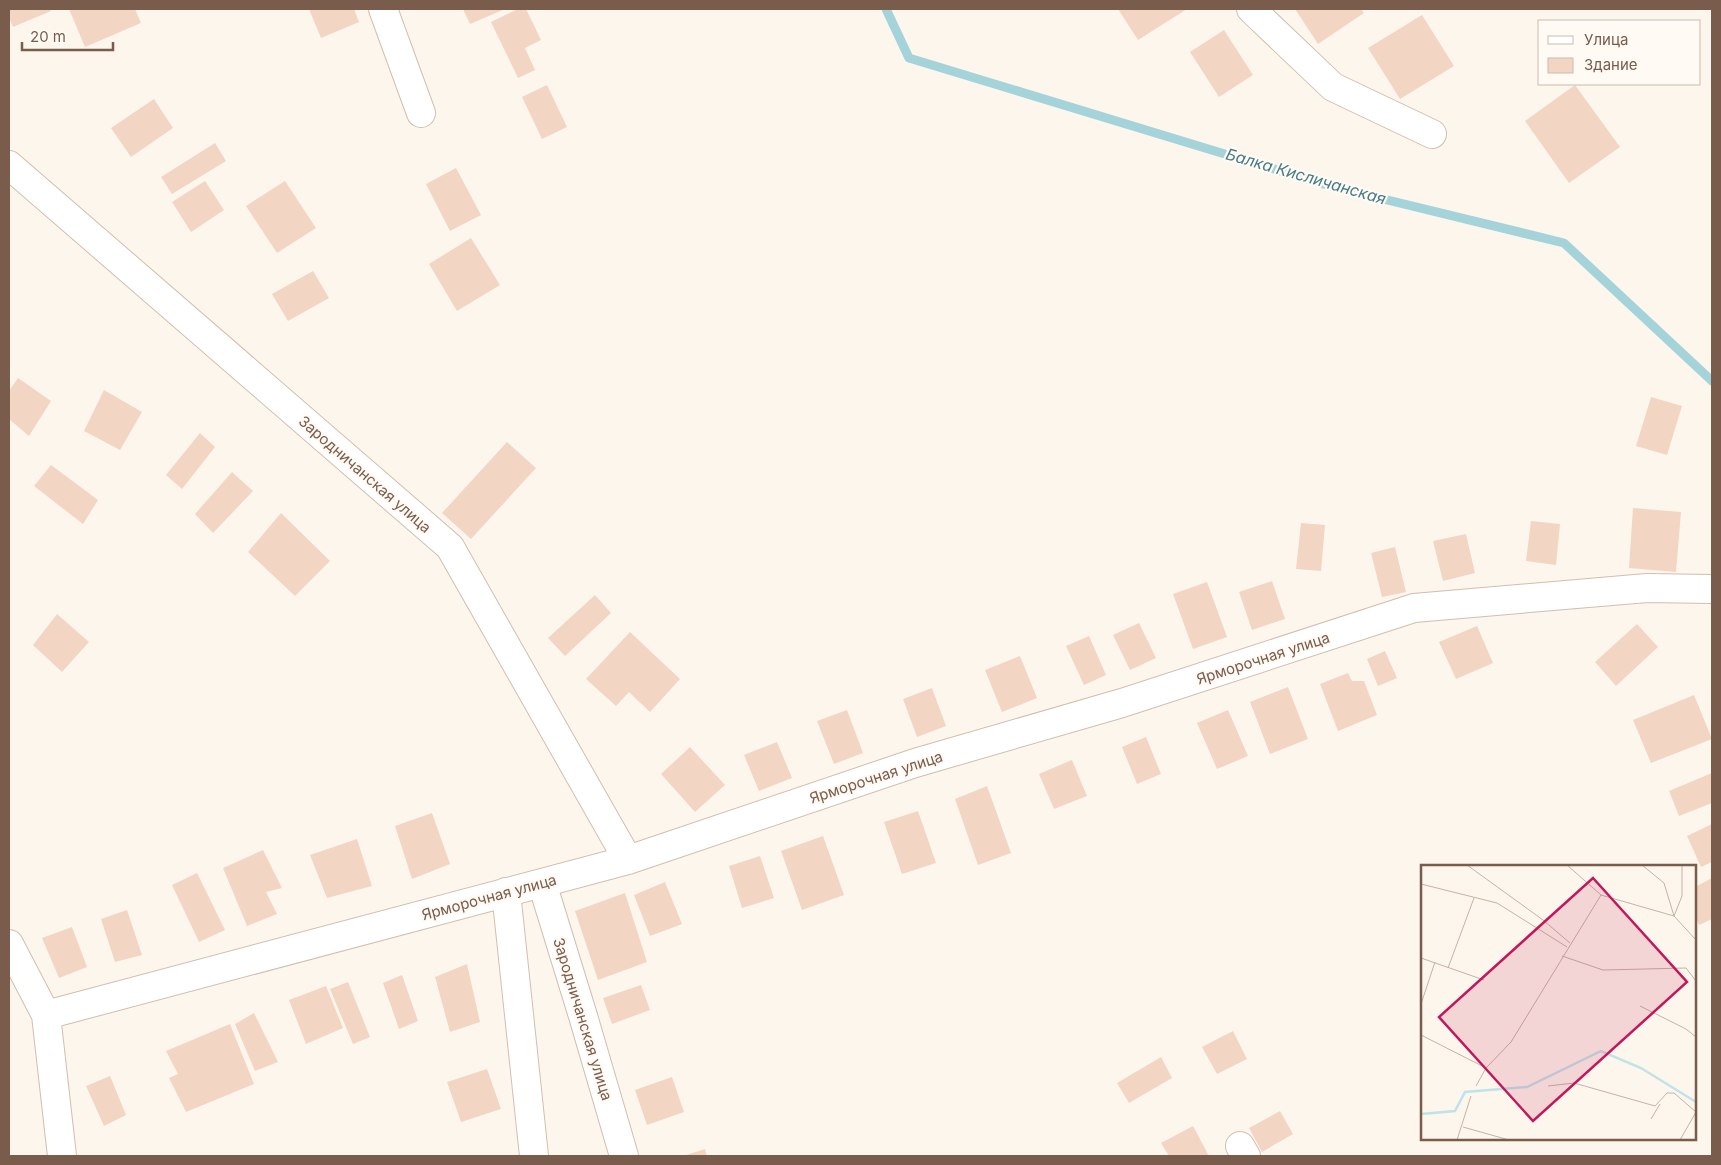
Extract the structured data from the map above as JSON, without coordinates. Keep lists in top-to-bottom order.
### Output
{
  "streets": {
    "street": ["Зародничанская улица", "Ярморочная улица"]
  },
  "crossings": [
    ["Зародничанская улица", "Ярморочная улица"]
  ],
  "water": ["Балка Кисличанская"],
  "legend": ["Улица", "Здание"],
  "scale_bar": "20 m"
}
